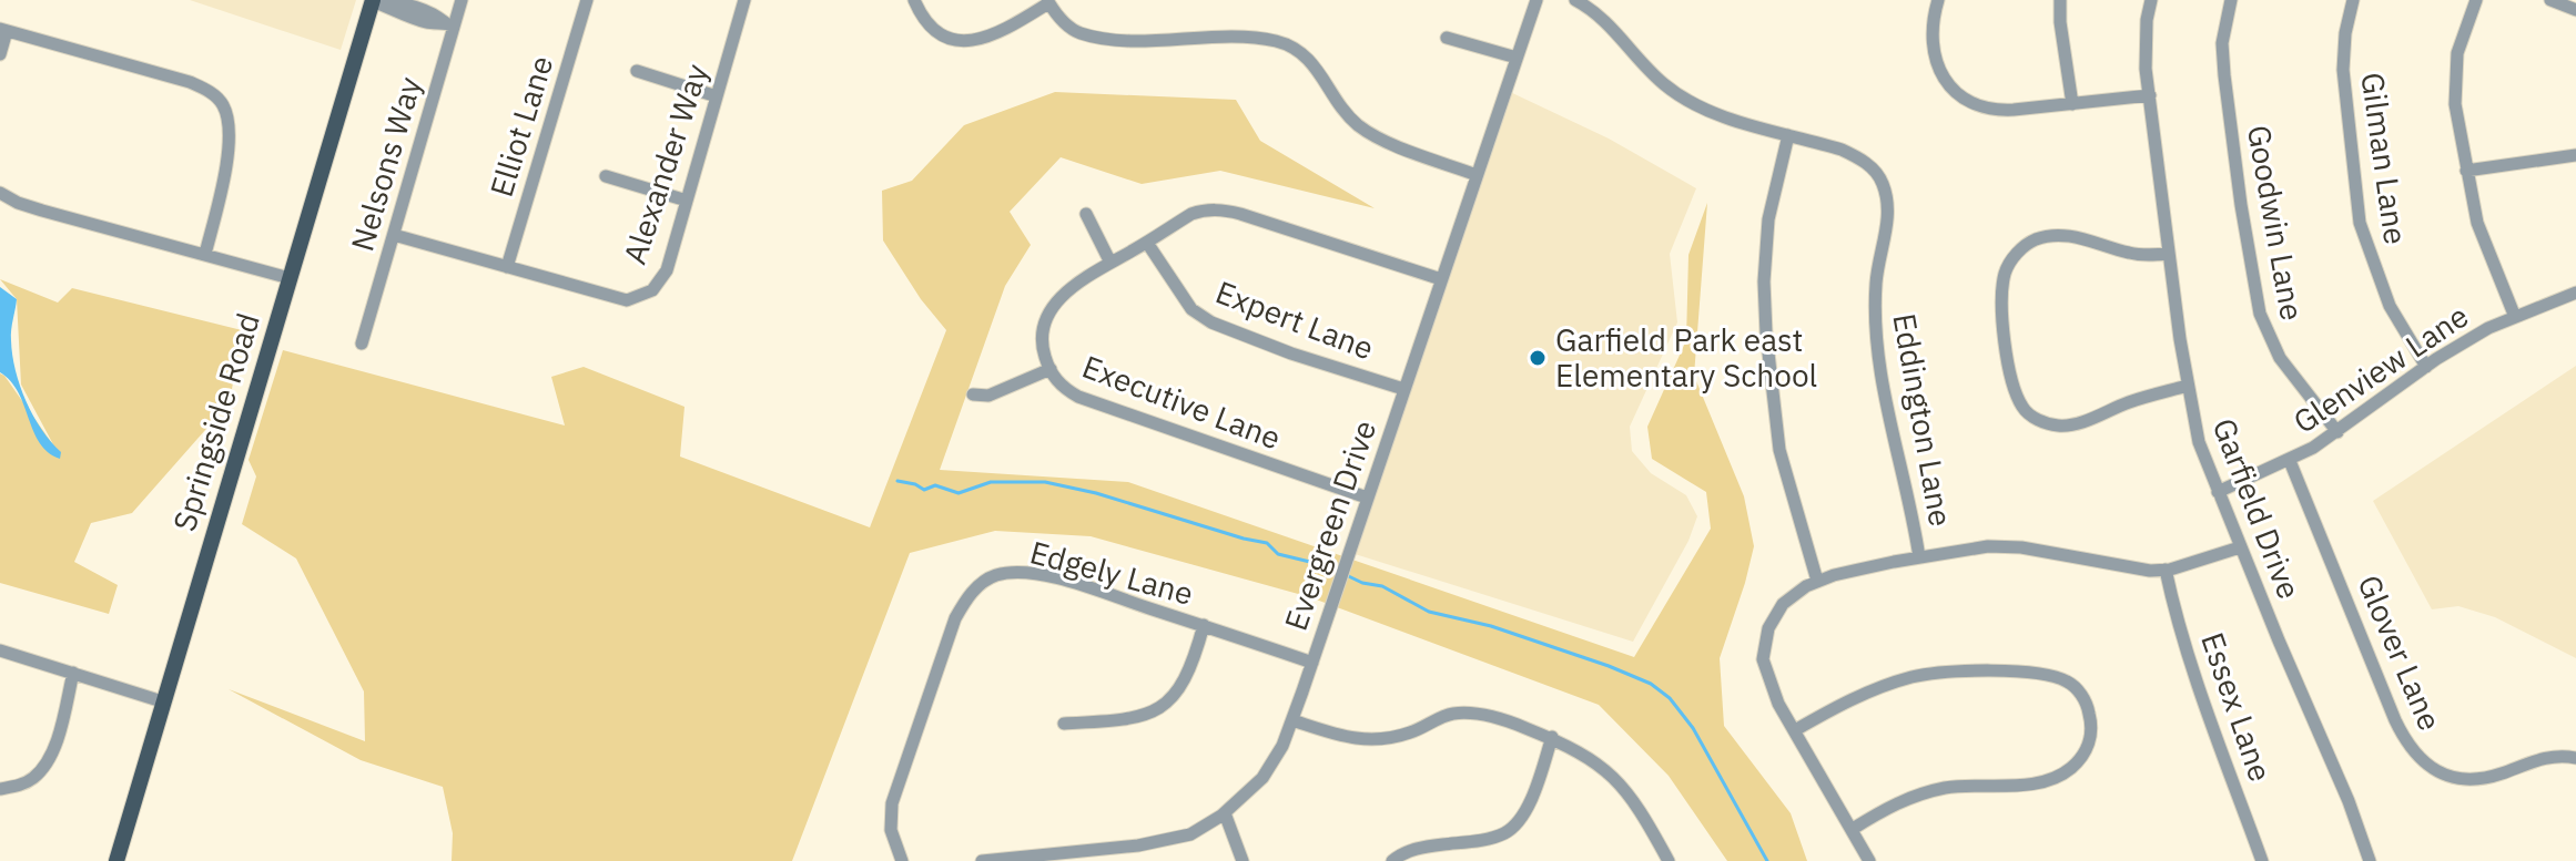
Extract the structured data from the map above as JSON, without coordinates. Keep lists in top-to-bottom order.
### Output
{
  "streets": {
    "main road": ["Springside Road"],
    "street": [
      "Elliot Lane",
      "Gilman Lane",
      "Nelsons Way",
      "Alexander Way",
      "Goodwin Lane",
      "Expert Lane",
      "Glenview Lane",
      "Executive Lane",
      "Eddington Lane",
      "Garfield Drive",
      "Evergreen Drive",
      "Edgely Lane",
      "Glover Lane",
      "Essex Lane"
    ]
  },
  "crossings": [
    ["Elliot Lane", "Alexander Way"],
    ["Gilman Lane", "Glenview Lane"],
    ["Nelsons Way", "Alexander Way"],
    ["Goodwin Lane", "Glenview Lane"],
    ["Expert Lane", "Executive Lane"],
    ["Expert Lane", "Evergreen Drive"],
    ["Glenview Lane", "Garfield Drive"],
    ["Glenview Lane", "Glover Lane"],
    ["Executive Lane", "Evergreen Drive"],
    ["Evergreen Drive", "Edgely Lane"]
  ],
  "places": ["Garfield Park east Elementary School"]
}
